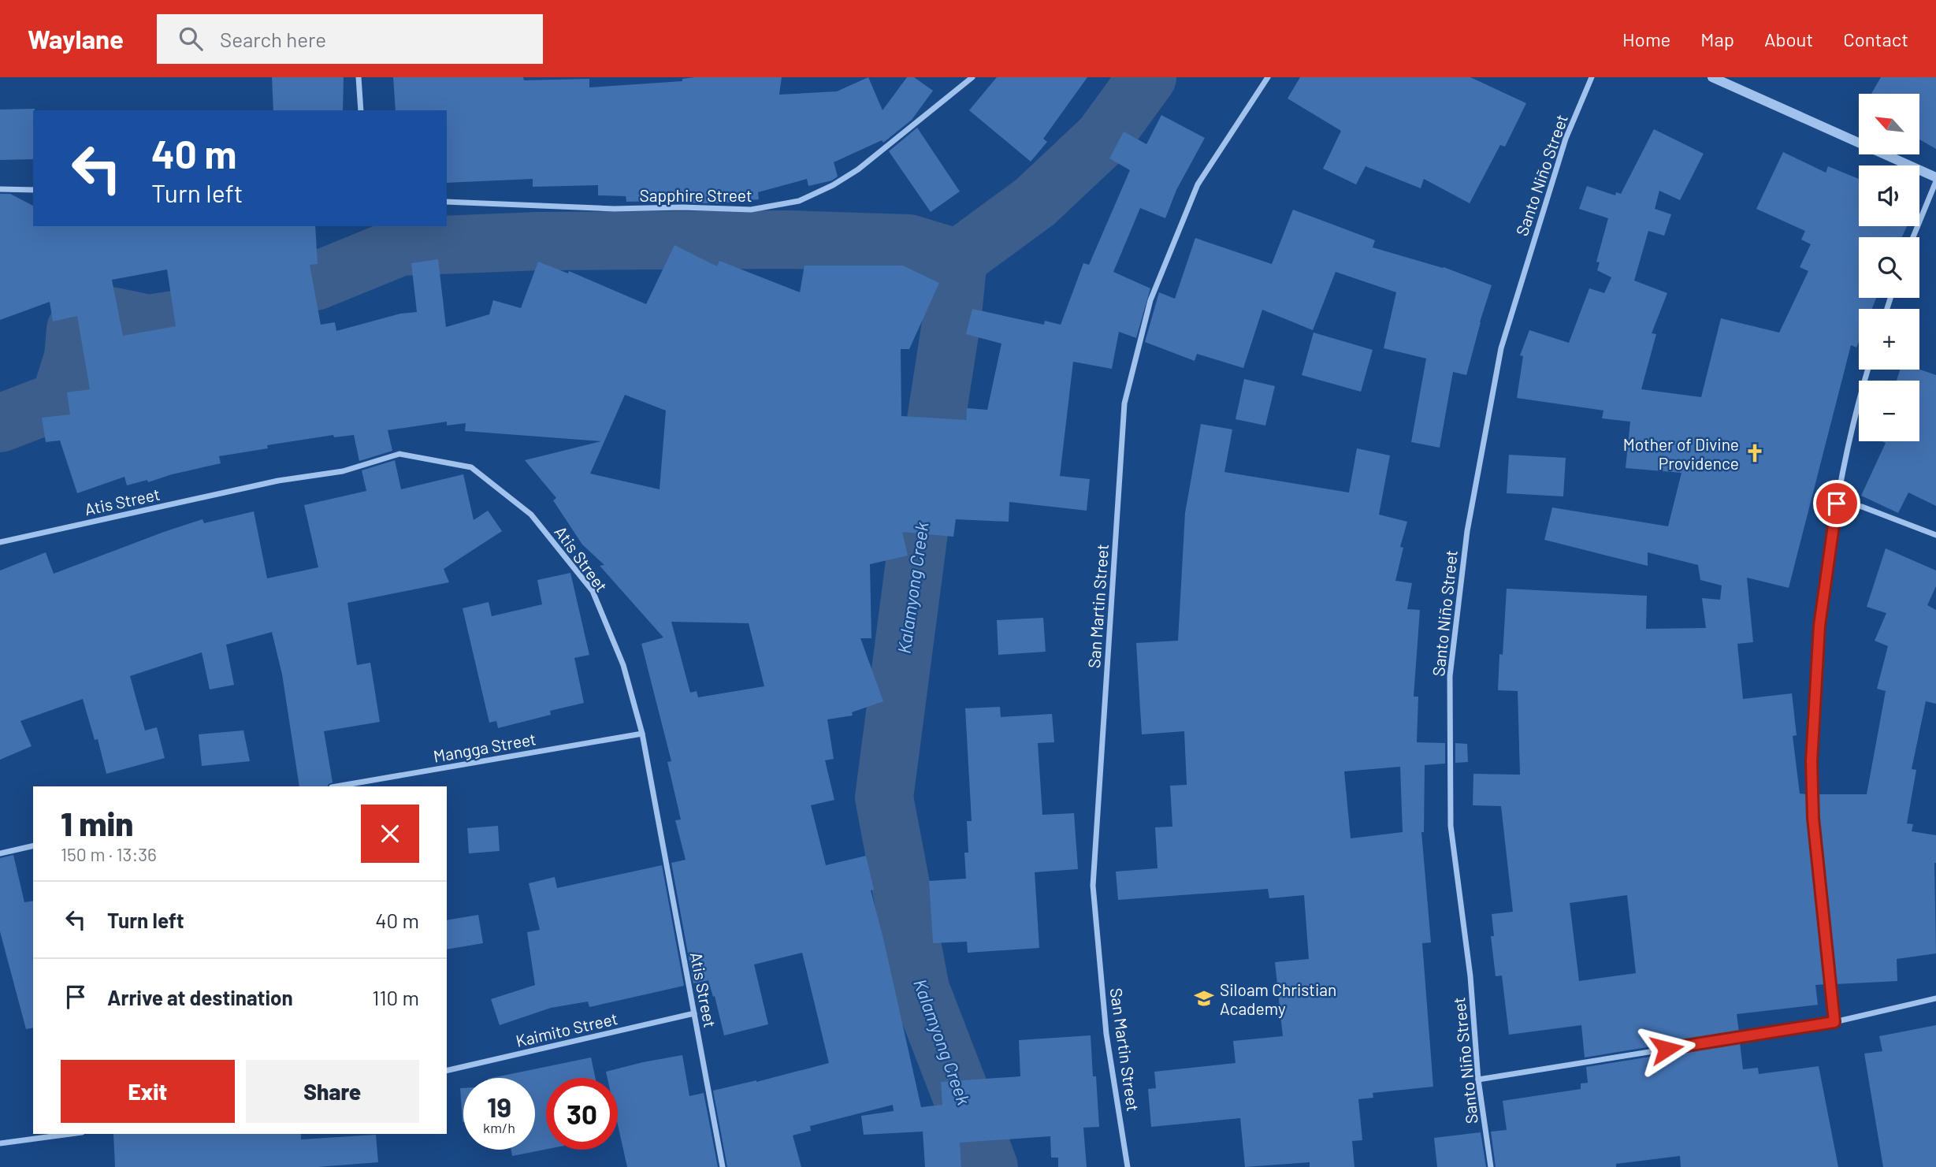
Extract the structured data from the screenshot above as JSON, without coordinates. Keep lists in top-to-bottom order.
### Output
{
  "streets": {
    "street": [
      "Santo Niño Street",
      "Sapphire Street",
      "Atis Street",
      "San Martin Street",
      "Mangga Street",
      "Kaimito Street"
    ]
  },
  "crossings": [
    ["Atis Street", "Mangga Street"],
    ["Atis Street", "Kaimito Street"]
  ],
  "water": ["Kalamyong Creek"],
  "places": {
    "church": ["Mother of Divine Providence"],
    "school or university": ["Siloam Christian Academy"]
  },
  "north": "top left",
  "page": {
    "header": "Waylane",
    "search": "Search here",
    "nav": [
      "Home",
      "Map",
      "About",
      "Contact"
    ],
    "map_buttons": ["+", "−"],
    "turn": ["40 m", "Turn left"],
    "heading": ["1 min", "150 m · 13:36"],
    "list": [
      {
        "name": "Turn left",
        "value": "40 m"
      },
      {
        "name": "Arrive at destination",
        "value": "110 m"
      }
    ],
    "buttons": ["Exit", "Share"],
    "speed": "19 km/h",
    "limit": "30"
  }
}
